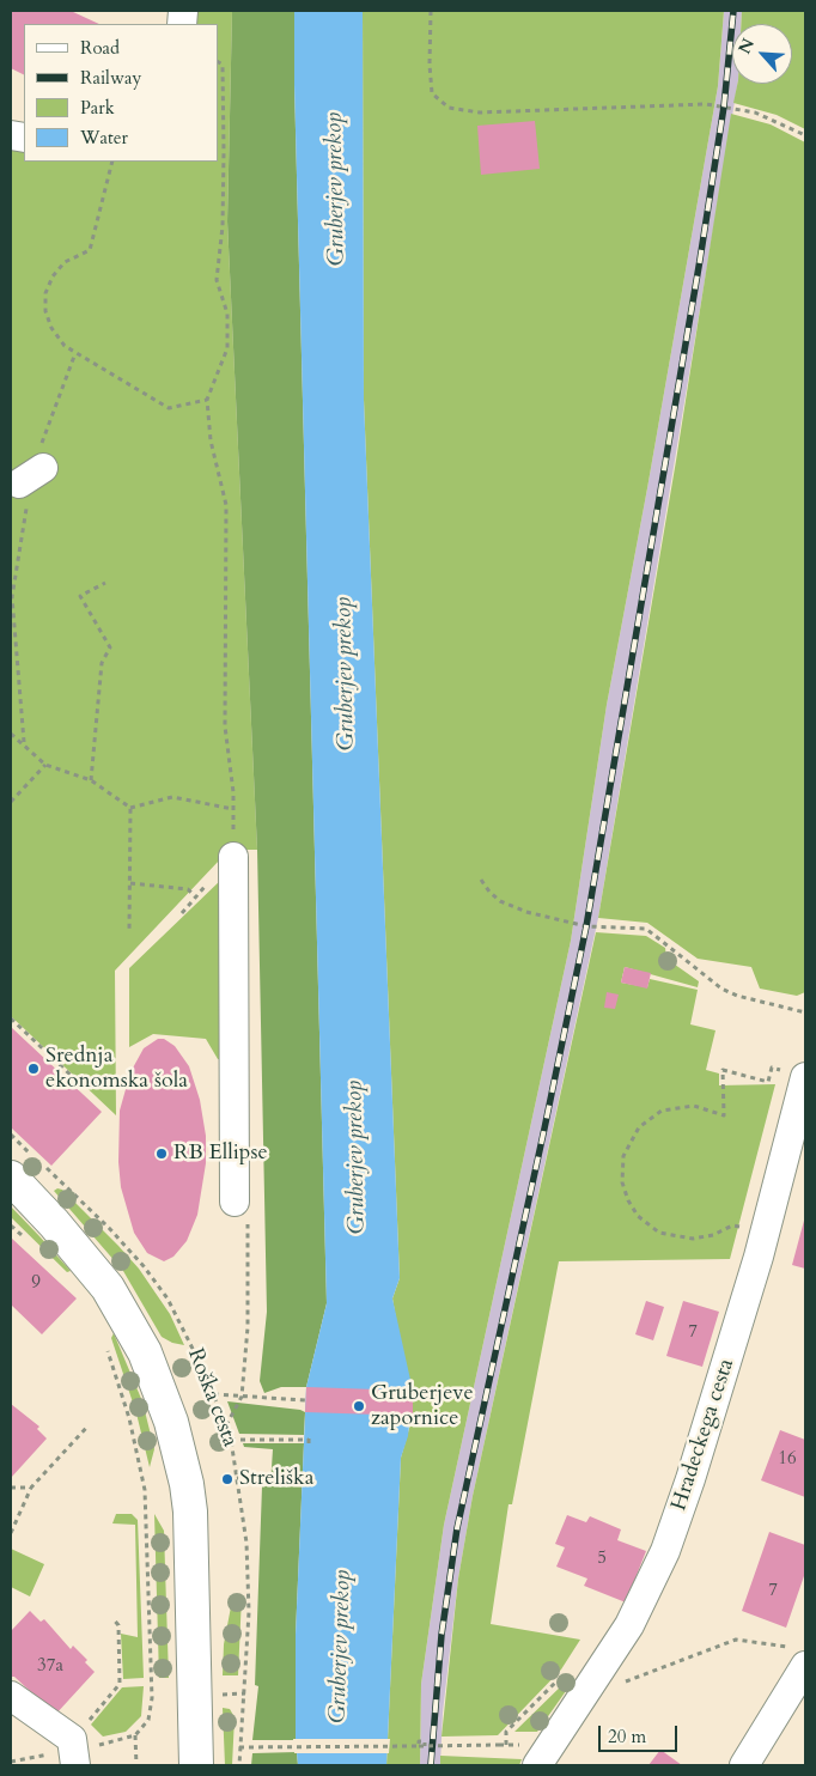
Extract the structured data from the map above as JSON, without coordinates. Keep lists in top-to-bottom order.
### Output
{
  "streets": {
    "main road": ["Roška cesta"],
    "street": ["Hradeckega cesta"]
  },
  "water": ["Gruberjev prekop"],
  "places": [
    "Srednja ekonomska šola",
    "RB Ellipse",
    "Gruberjeve zapornice",
    "Streliška"
  ],
  "house_numbers": [
    "9",
    "7",
    "16",
    "5",
    "7",
    "37a"
  ],
  "legend": [
    "Road",
    "Railway",
    "Park",
    "Water"
  ],
  "scale_bar": "20 m",
  "north": "top left"
}
